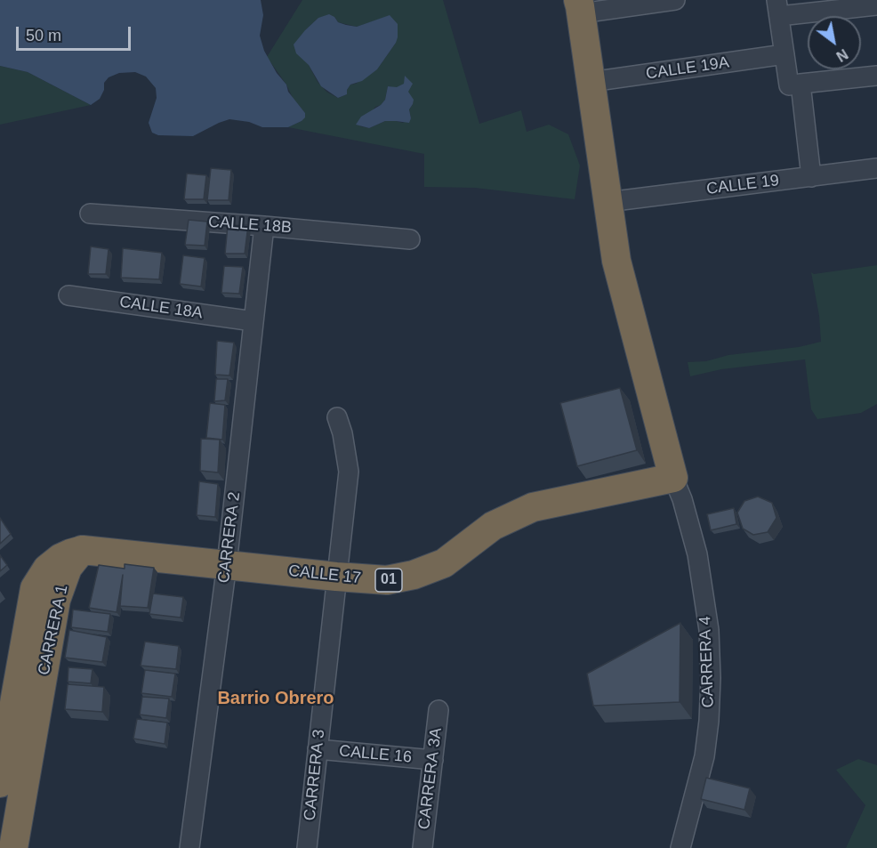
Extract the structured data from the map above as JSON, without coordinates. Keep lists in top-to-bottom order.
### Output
{
  "streets": {
    "highway": ["CALLE 17", "01", "CARRERA 1"],
    "street": [
      "CALLE 19A",
      "CALLE 19",
      "CALLE 18B",
      "CALLE 18A",
      "CARRERA 2",
      "CARRERA 4",
      "CALLE 16",
      "CARRERA 3",
      "CARRERA 3A"
    ]
  },
  "crossings": [
    ["CALLE 18B", "CARRERA 2"],
    ["CALLE 18A", "CARRERA 2"],
    ["CARRERA 2", "CALLE 17"],
    ["CALLE 17", "CARRERA 1"],
    ["CALLE 17", "CARRERA 4"],
    ["CALLE 17", "CARRERA 3"],
    ["CALLE 16", "CARRERA 3"],
    ["CALLE 16", "CARRERA 3A"]
  ],
  "districts": ["Barrio Obrero"],
  "scale_bar": "50 m",
  "north": "bottom right"
}
